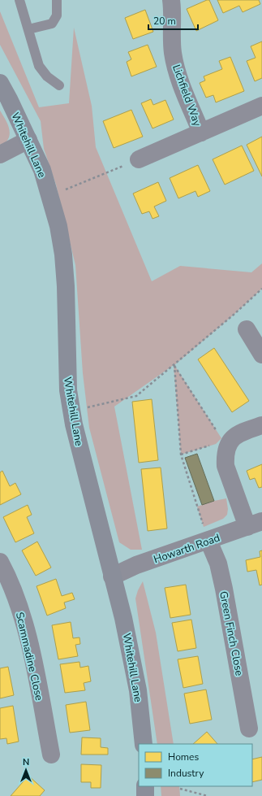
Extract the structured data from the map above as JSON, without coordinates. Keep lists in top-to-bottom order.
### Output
{
  "streets": {
    "main road": ["Whitehill Lane"],
    "street": [
      "Lichfield Way",
      "Howarth Road",
      "Green Finch Close",
      "Scammadine Close"
    ]
  },
  "crossings": [
    ["Whitehill Lane", "Howarth Road"],
    ["Howarth Road", "Green Finch Close"]
  ],
  "legend": ["Homes", "Industry"],
  "scale_bar": "20 m",
  "north": "top"
}
